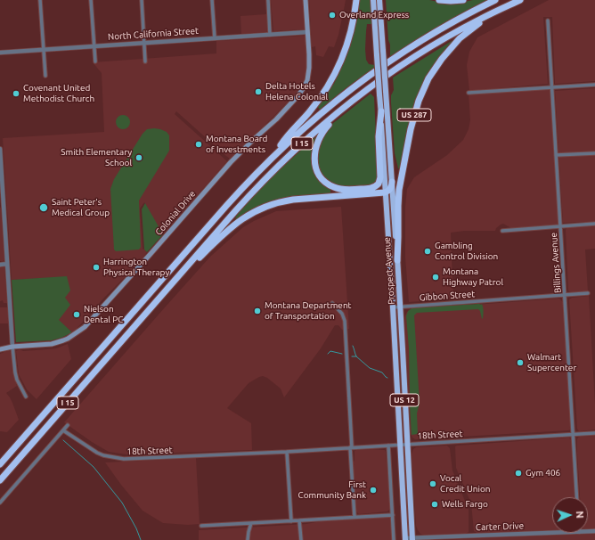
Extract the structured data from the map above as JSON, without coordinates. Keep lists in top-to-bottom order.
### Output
{
  "streets": {
    "highway": [
      "US 287",
      "I 15",
      "Prospect Avenue",
      "US 12"
    ],
    "main road": ["Colonial Drive"],
    "street": [
      "North California Street",
      "Billings Avenue",
      "Gibbon Street",
      "18th Street",
      "Carter Drive"
    ]
  },
  "crossings": [
    ["North California Street", "Colonial Drive"],
    ["US 287", "I 15"],
    ["US 287", "Prospect Avenue"],
    ["Billings Avenue", "Gibbon Street"],
    ["Billings Avenue", "18th Street"],
    ["Prospect Avenue", "Gibbon Street"],
    ["Prospect Avenue", "18th Street"],
    ["Prospect Avenue", "Carter Drive"]
  ],
  "places": [
    "Overland Express",
    "Delta Hotels Helena Colonial",
    "Covenant United Methodist Church",
    "Montana Board of Investments",
    "Smith Elementary School",
    "Saint Peter's Medical Group",
    "Gambling Control Division",
    "Harrington Physical Therapy",
    "Montana Highway Patrol",
    "Montana Department of Transportation",
    "Nielson Dental PC",
    "Walmart Supercenter",
    "Gym 406",
    "Vocal Credit Union",
    "First Community Bank",
    "Wells Fargo"
  ],
  "north": "right"
}
